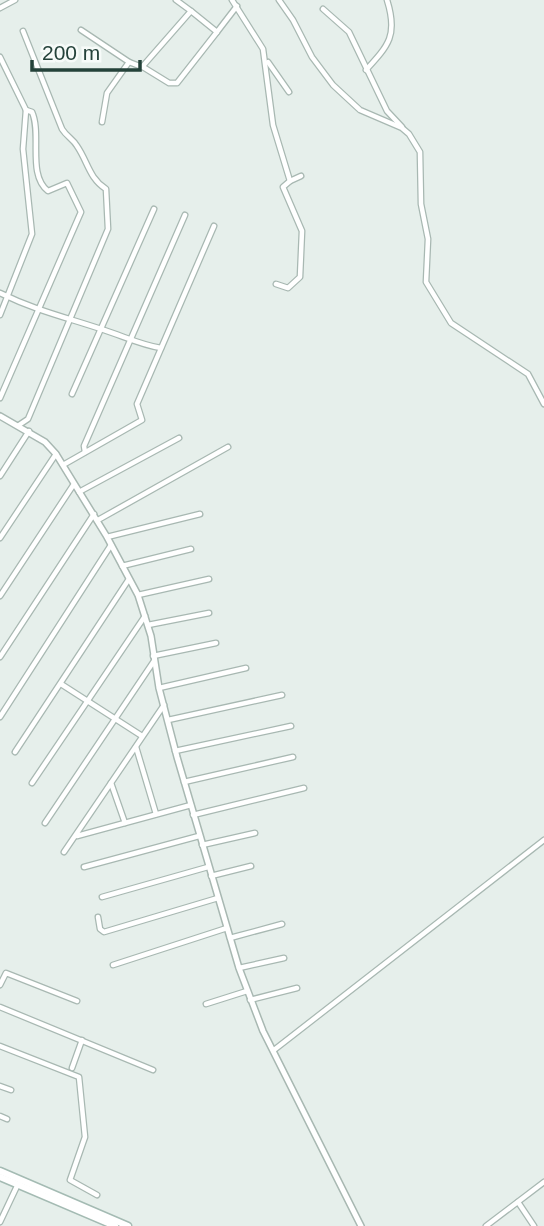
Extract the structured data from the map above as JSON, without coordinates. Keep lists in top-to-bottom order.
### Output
{
  "scale_bar": "200 m"
}
